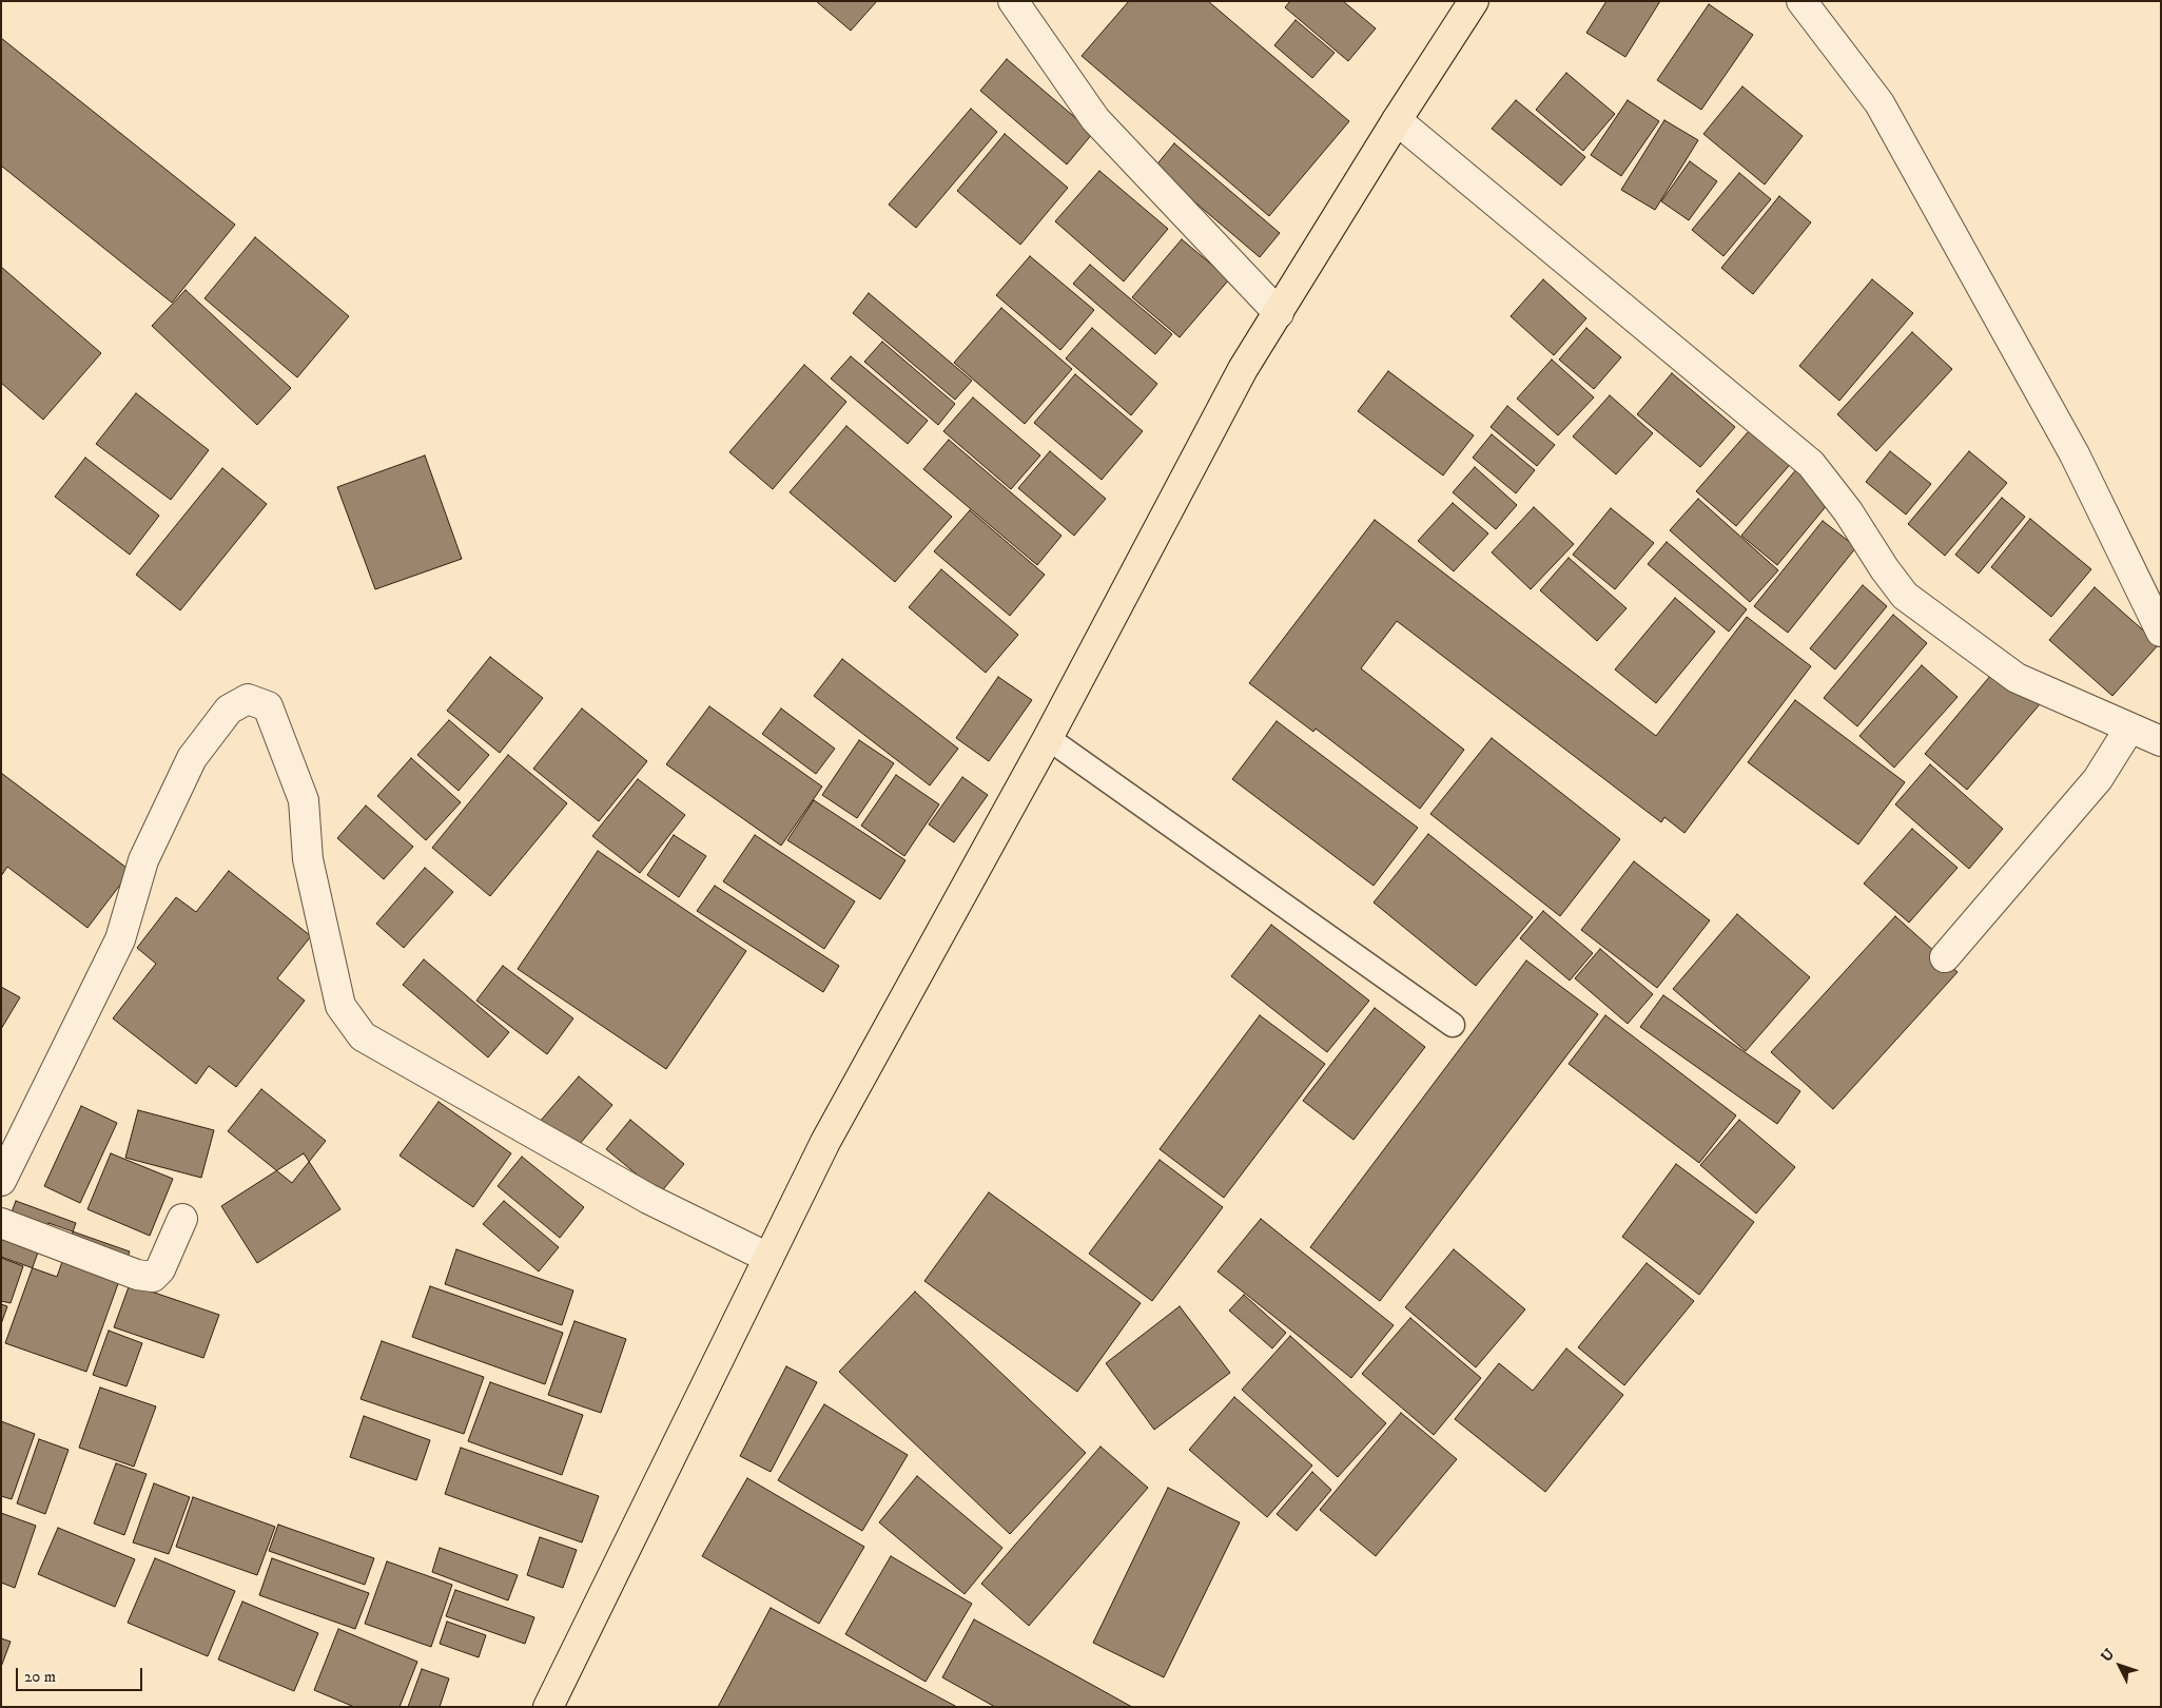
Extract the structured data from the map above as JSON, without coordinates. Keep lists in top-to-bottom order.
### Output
{
  "scale_bar": "20 m",
  "north": "top left"
}
